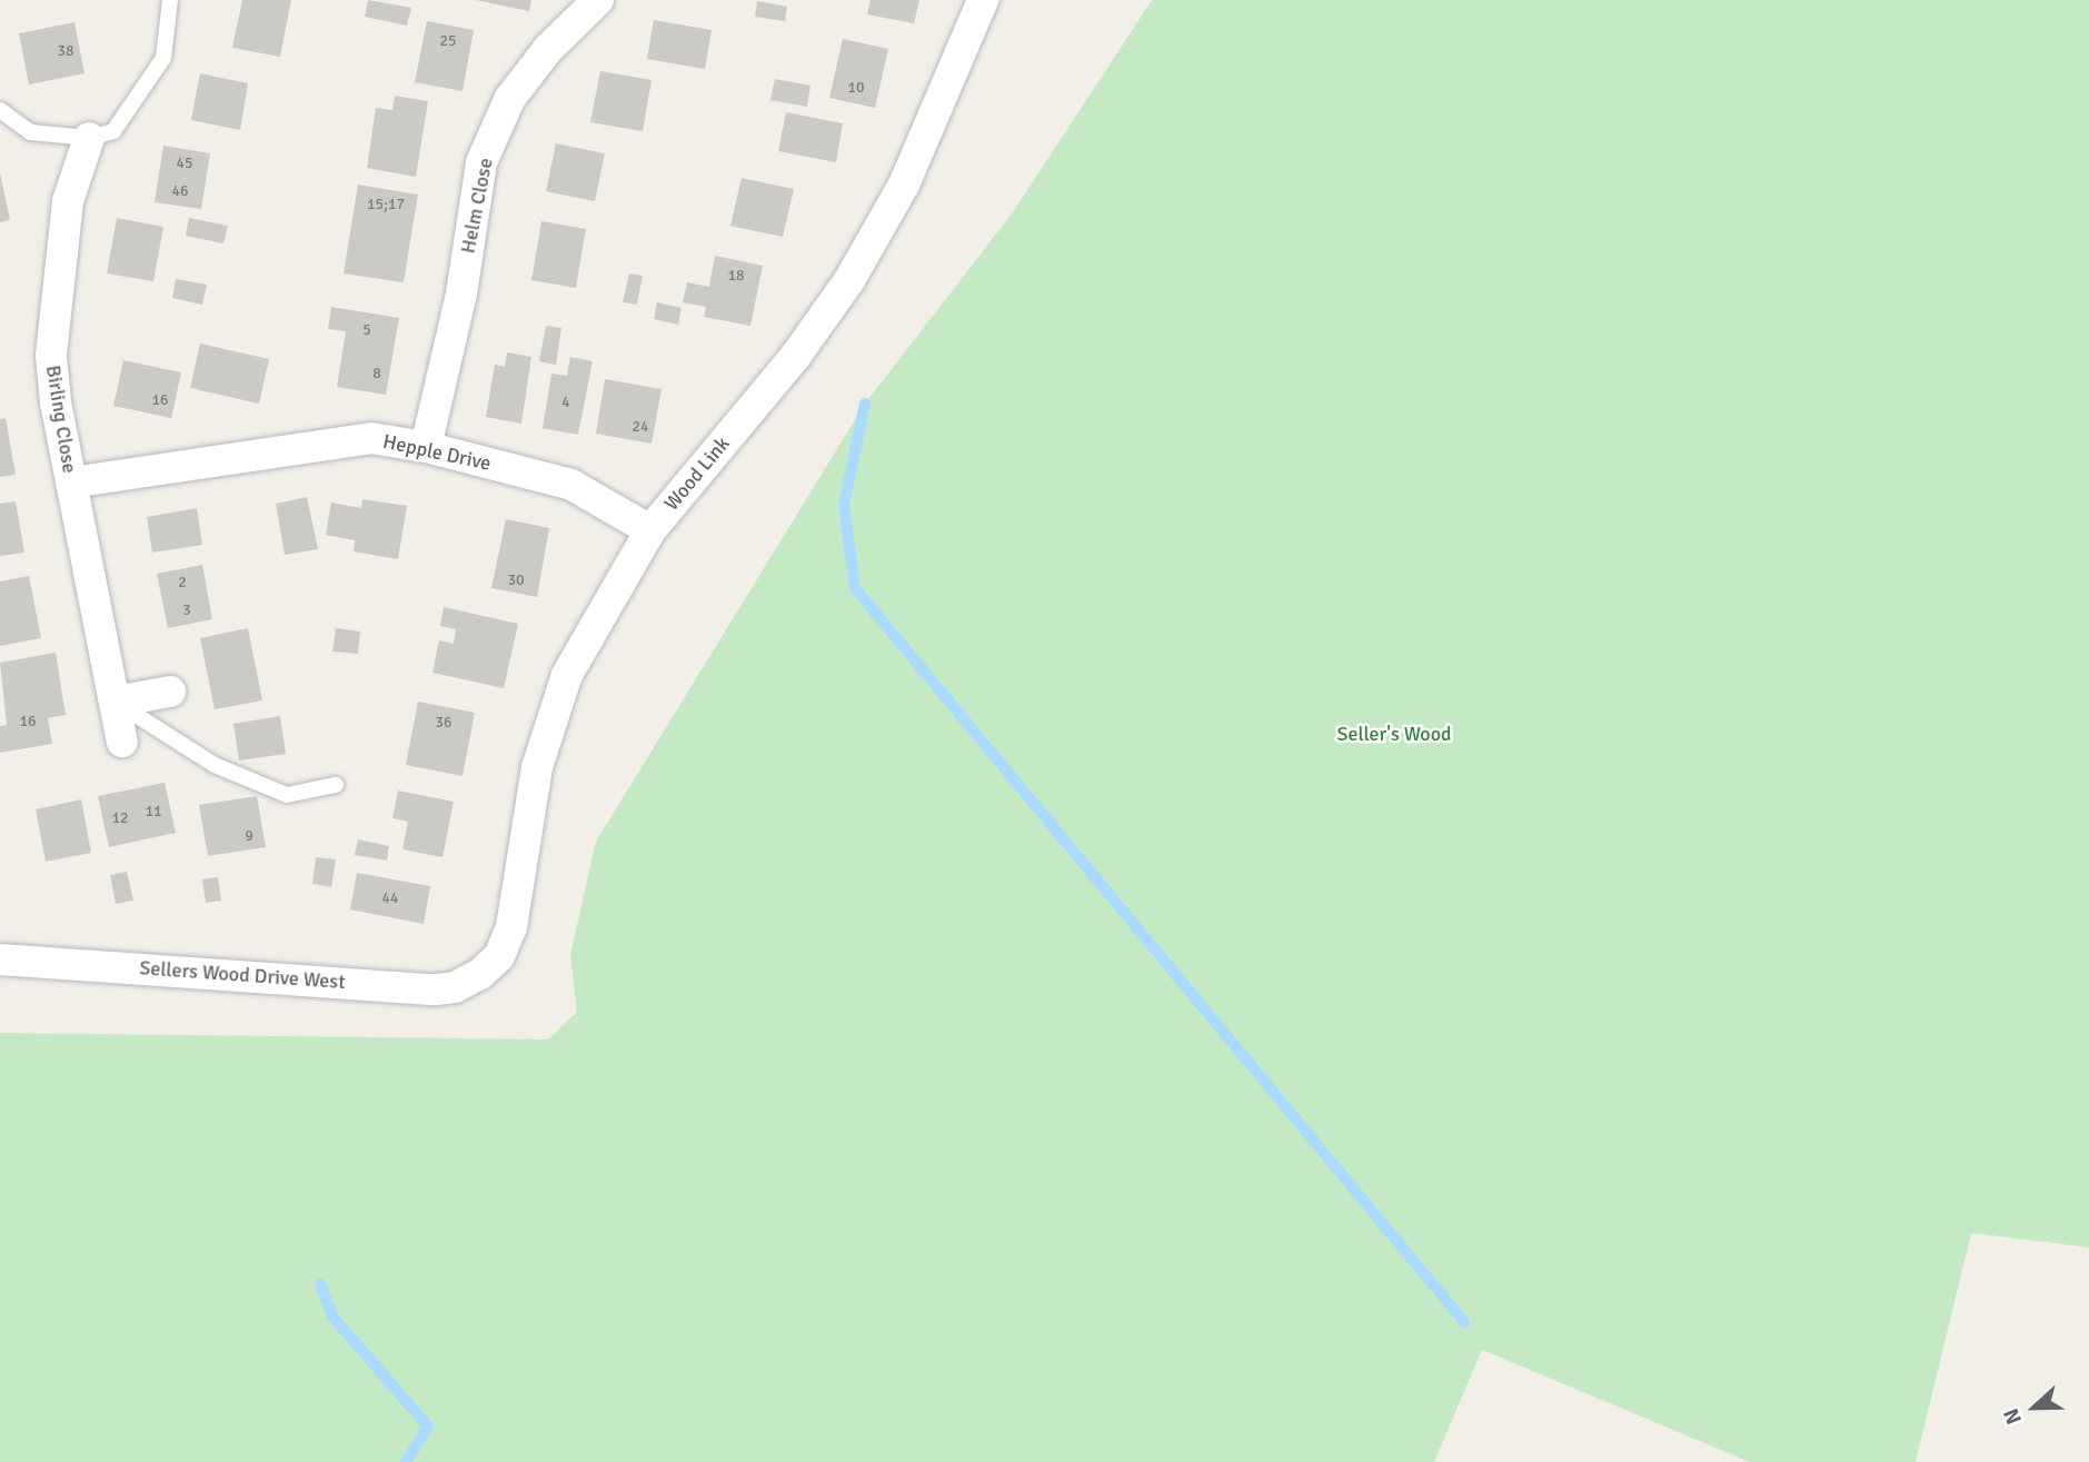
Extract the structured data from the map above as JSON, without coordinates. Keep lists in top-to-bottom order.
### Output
{
  "streets": {
    "street": [
      "Helm Close",
      "Birling Close",
      "Hepple Drive",
      "Wood Link",
      "Sellers Wood Drive West"
    ]
  },
  "crossings": [
    ["Helm Close", "Hepple Drive"],
    ["Birling Close", "Hepple Drive"],
    ["Hepple Drive", "Wood Link"],
    ["Wood Link", "Sellers Wood Drive West"]
  ],
  "parks": ["Seller's Wood"],
  "house_numbers": [
    "25",
    "38",
    "10",
    "45",
    "46",
    "15;17",
    "18",
    "5",
    "8",
    "16",
    "4",
    "24",
    "30",
    "2",
    "3",
    "16",
    "36",
    "11",
    "12",
    "9",
    "44"
  ],
  "north": "left"
}
